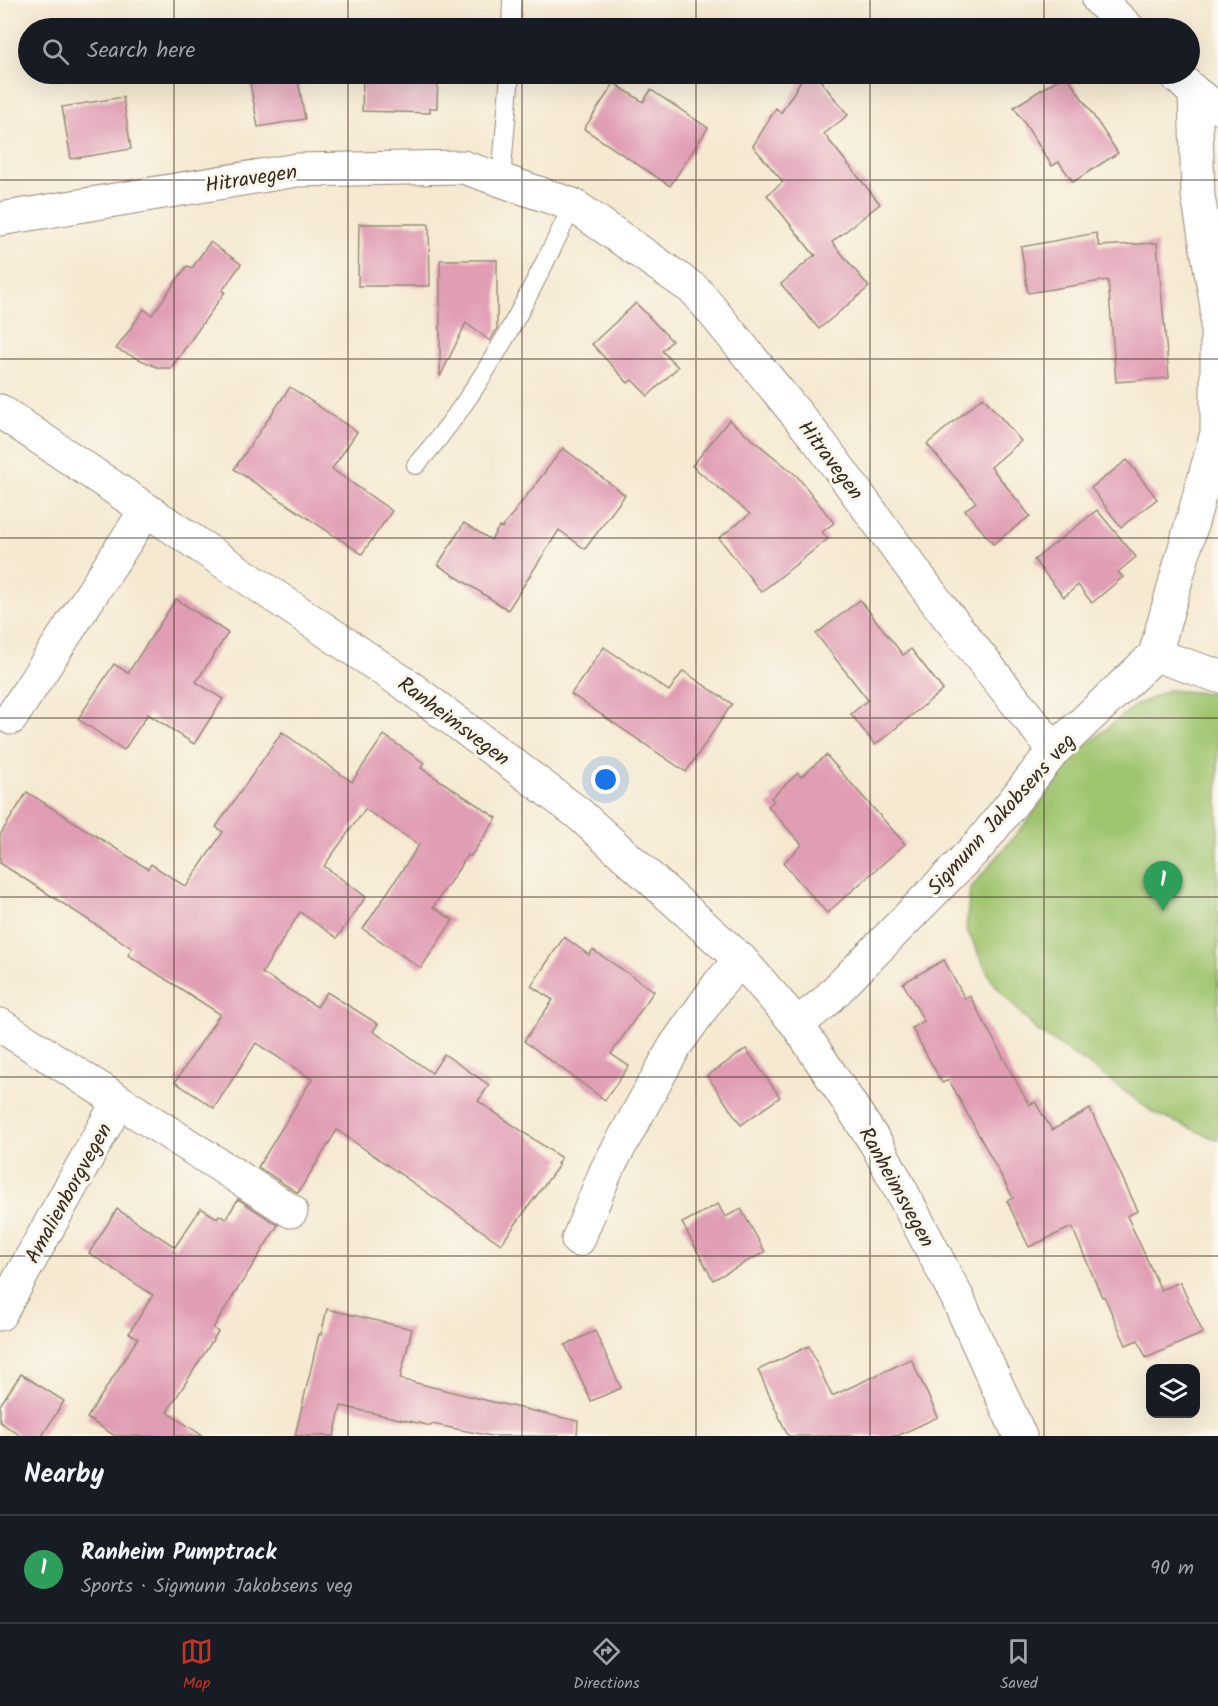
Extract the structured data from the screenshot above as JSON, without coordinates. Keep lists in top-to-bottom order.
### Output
{
  "streets": {
    "street": [
      "Hitravegen",
      "Ranheimsvegen",
      "Sigmunn Jakobsens veg",
      "Amalienborgvegen"
    ]
  },
  "crossings": [
    ["Hitravegen", "Sigmunn Jakobsens veg"],
    ["Ranheimsvegen", "Sigmunn Jakobsens veg"]
  ],
  "page": {
    "search": "Search here",
    "pins": "1",
    "heading": "Nearby",
    "list": [
      {
        "mark": "1",
        "name": "Ranheim Pumptrack",
        "note": "Sports · Sigmunn Jakobsens veg",
        "value": "90 m"
      }
    ],
    "nav": ["Map", "Directions", "Saved"]
  }
}
